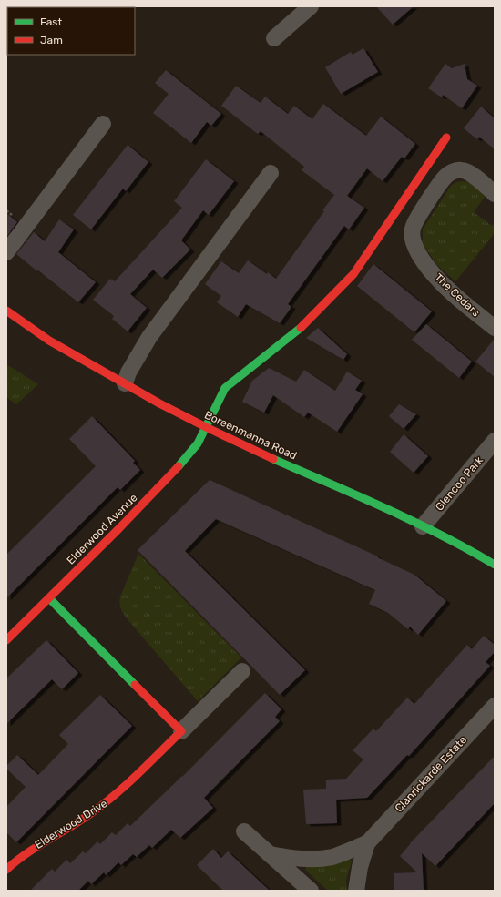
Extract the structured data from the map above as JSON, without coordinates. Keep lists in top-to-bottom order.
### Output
{
  "streets": {
    "street": [
      "The Cedars",
      "Boreenmanna Road",
      "Glencoo Park",
      "Elderwood Avenue",
      "Clanrickarde Estate",
      "Elderwood Drive"
    ]
  },
  "crossings": [
    ["Boreenmanna Road", "Glencoo Park"],
    ["Boreenmanna Road", "Elderwood Avenue"]
  ],
  "legend": ["Fast", "Jam"]
}
